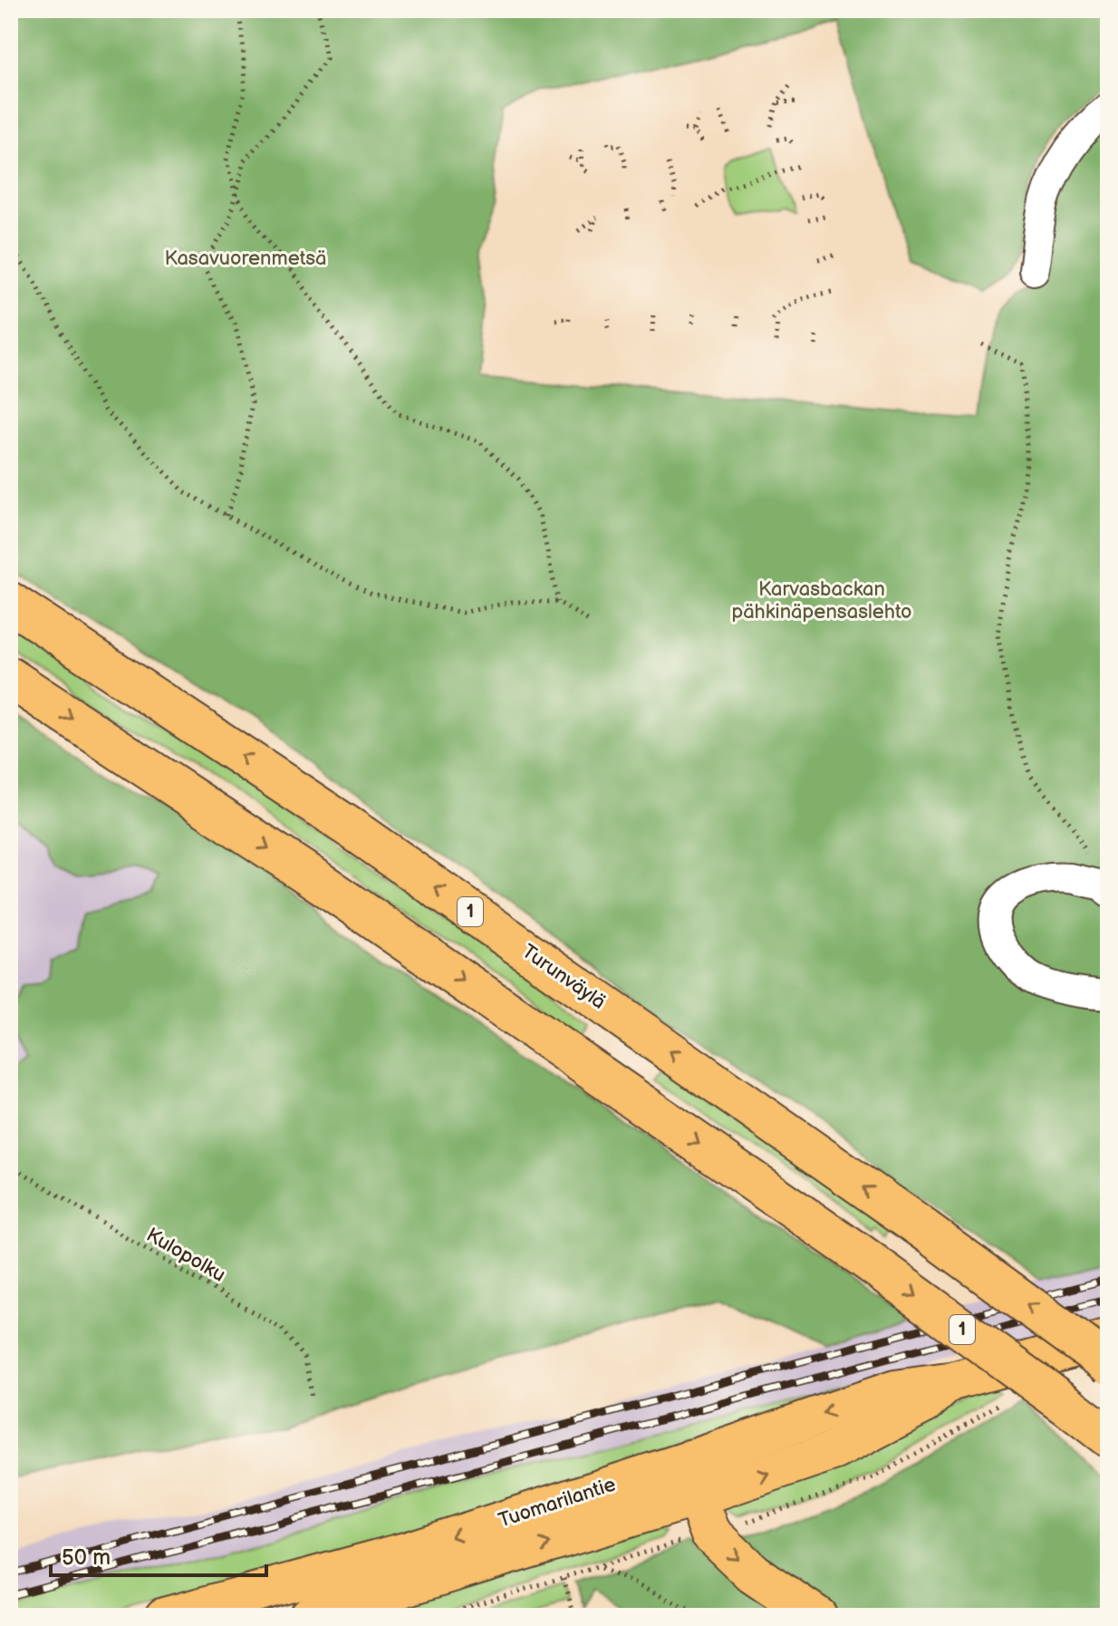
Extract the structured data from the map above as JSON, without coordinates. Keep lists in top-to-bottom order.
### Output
{
  "streets": {
    "highway": ["1", "Turunväylä"],
    "main road": ["Tuomarilantie"],
    "path": ["Kulopolku"]
  },
  "parks": ["Kasavuorenmetsä", "Karvasbackan pähkinäpensaslehto"],
  "scale_bar": "50 m"
}
